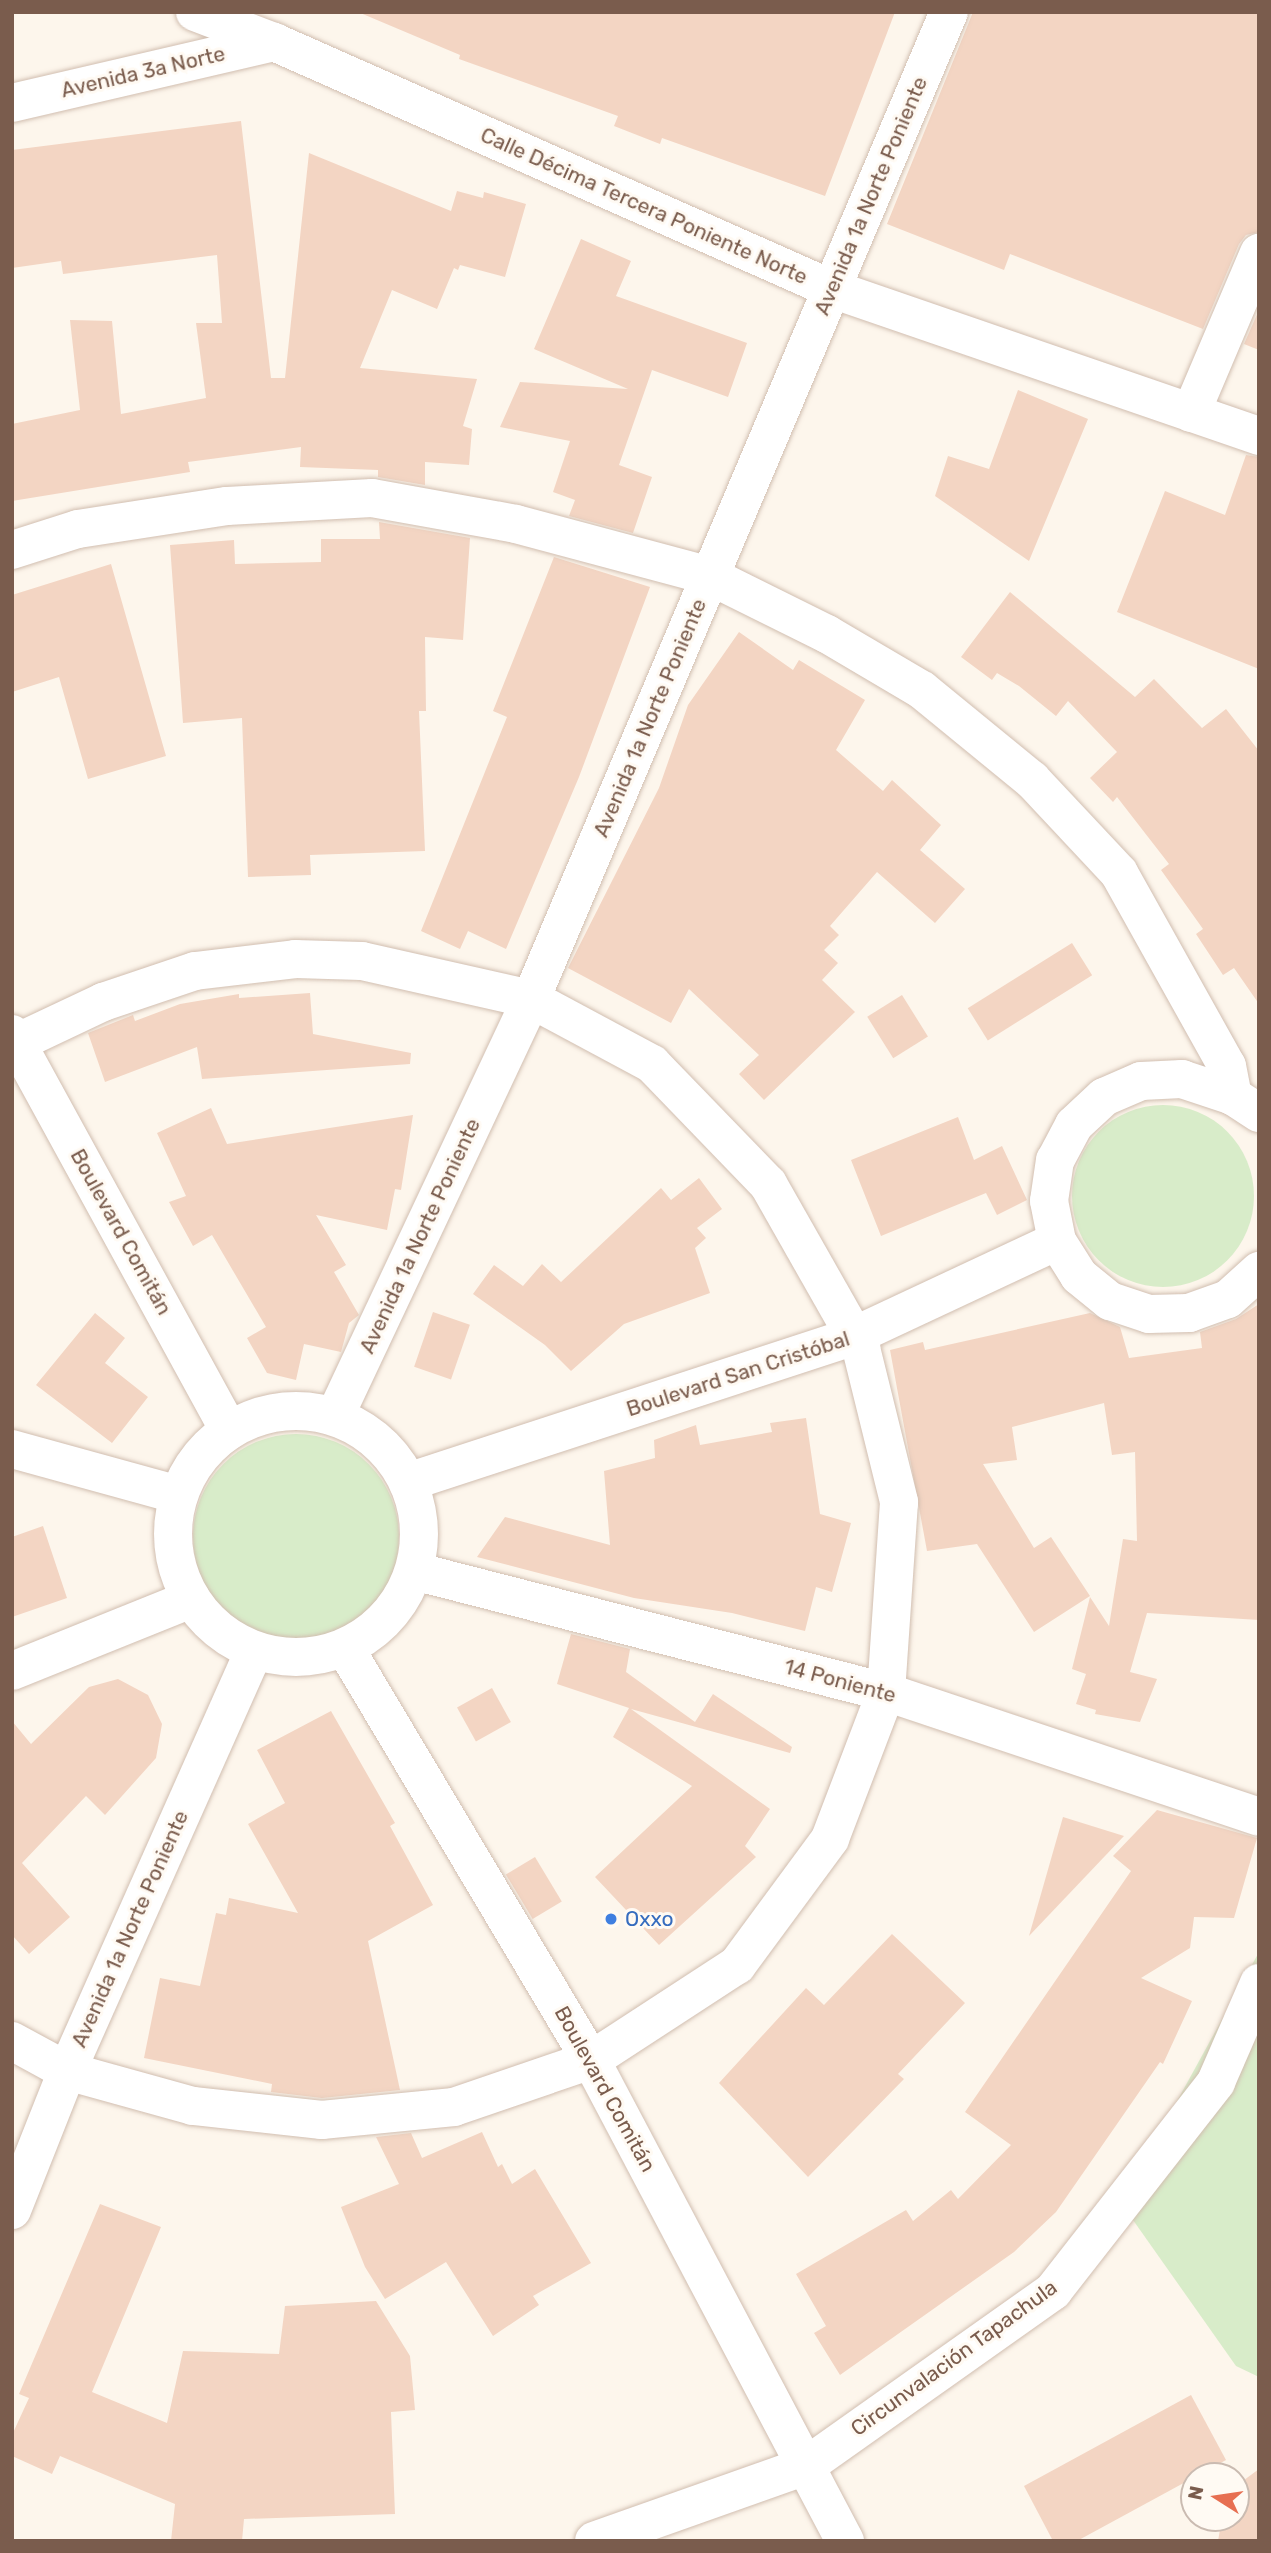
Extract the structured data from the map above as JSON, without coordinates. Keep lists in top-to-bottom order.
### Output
{
  "streets": {
    "street": [
      "Avenida 3a Norte",
      "Avenida 1a Norte Poniente",
      "Calle Décima Tercera Poniente Norte",
      "Boulevard Comitán",
      "Boulevard San Cristóbal",
      "14 Poniente",
      "Circunvalación Tapachula"
    ]
  },
  "crossings": [
    ["Avenida 3a Norte", "Calle Décima Tercera Poniente Norte"],
    ["Avenida 1a Norte Poniente", "Calle Décima Tercera Poniente Norte"],
    ["Avenida 1a Norte Poniente", "Boulevard Comitán"],
    ["Avenida 1a Norte Poniente", "Boulevard San Cristóbal"],
    ["Avenida 1a Norte Poniente", "14 Poniente"],
    ["Boulevard Comitán", "Boulevard San Cristóbal"],
    ["Boulevard Comitán", "14 Poniente"],
    ["Boulevard Comitán", "Circunvalación Tapachula"],
    ["Boulevard San Cristóbal", "14 Poniente"]
  ],
  "places": ["Oxxo"],
  "north": "left"
}
